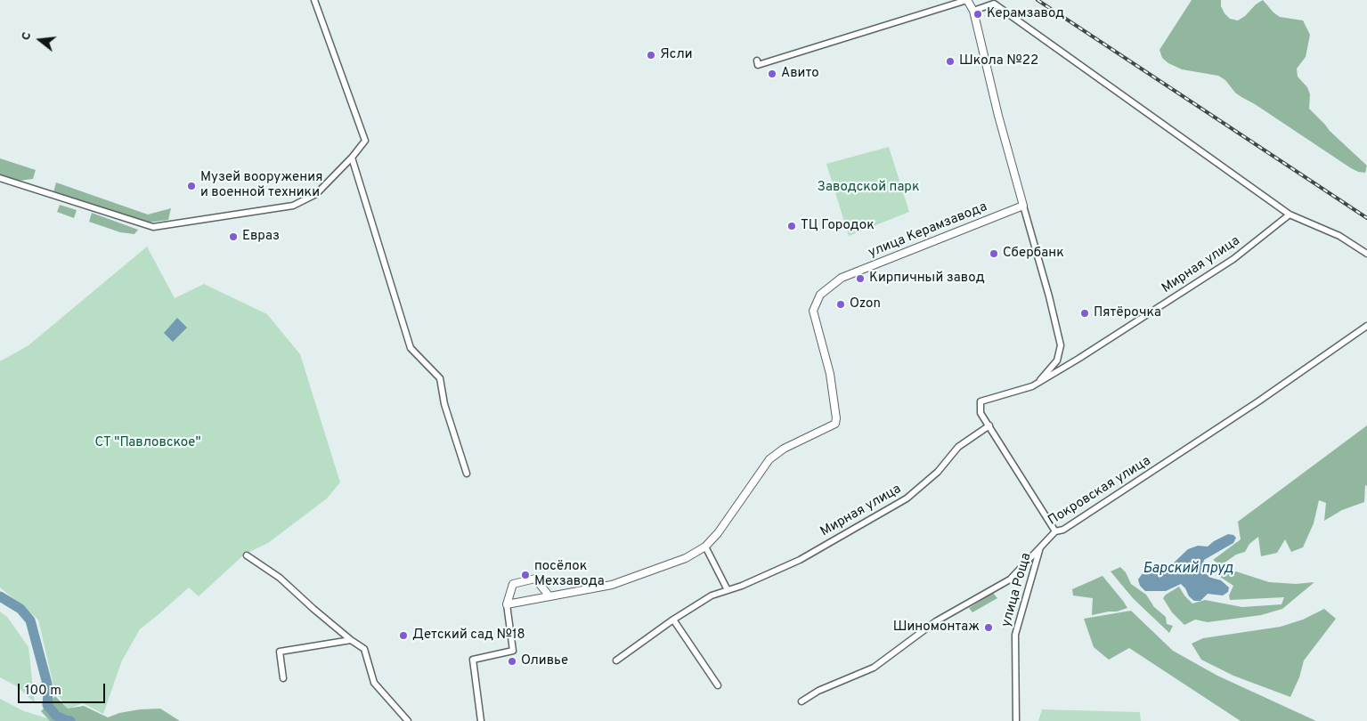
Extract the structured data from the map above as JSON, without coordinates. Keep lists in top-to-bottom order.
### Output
{
  "streets": {
    "street": [
      "улица Керамзавода",
      "Мирная улица",
      "Покровская улица",
      "улица Роща"
    ]
  },
  "crossings": [
    ["Мирная улица", "Покровская улица"],
    ["Покровская улица", "улица Роща"]
  ],
  "water": ["Барский пруд"],
  "parks": ["Заводской парк", "СТ \"Павловское\""],
  "places": [
    "Керамзавод",
    "Ясли",
    "Школа №22",
    "Авито",
    "Музей вооружения и военной техники",
    "ТЦ Городок",
    "Евраз",
    "Сбербанк",
    "Кирпичный завод",
    "Ozon",
    "Пятёрочка",
    "посёлок Мехзавода",
    "Шиномонтаж",
    "Детский сад №18",
    "Оливье"
  ],
  "scale_bar": "100 m",
  "north": "left"
}
